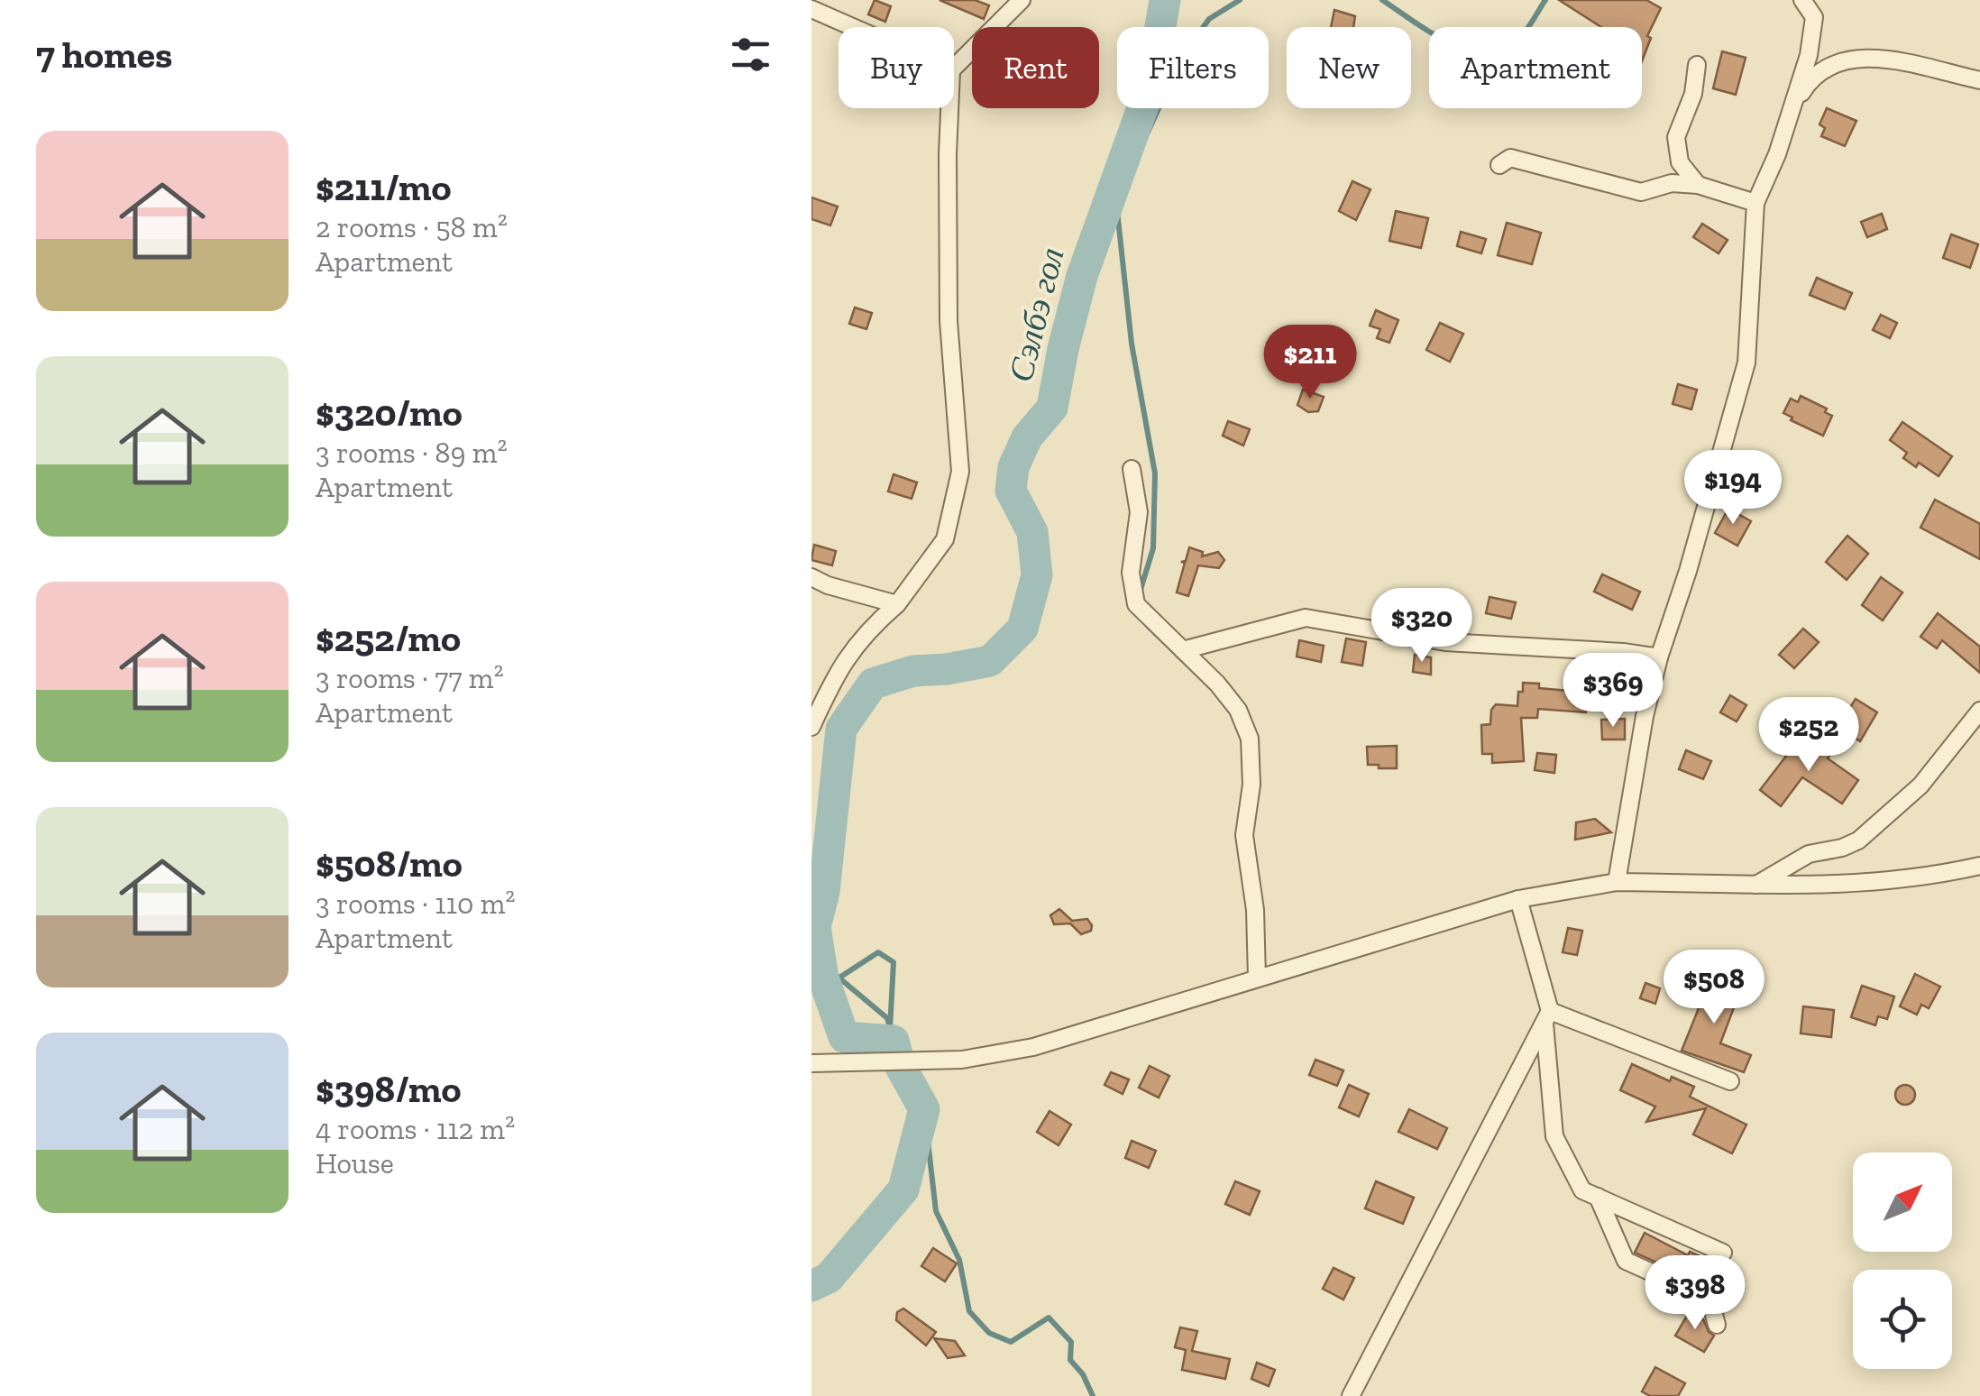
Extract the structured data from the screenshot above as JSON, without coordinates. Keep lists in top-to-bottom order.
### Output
{
  "water": ["Сэлбэ гол"],
  "north": "top right",
  "page": {
    "heading": "7 homes",
    "chip": [
      "Buy",
      "Rent",
      "Filters",
      "New",
      "Apartment"
    ],
    "list": [
      {
        "name": "$211/mo",
        "note": "2 rooms · 58 m² · Apartment"
      },
      {
        "name": "$320/mo",
        "note": "3 rooms · 89 m² · Apartment"
      },
      {
        "name": "$252/mo",
        "note": "3 rooms · 77 m² · Apartment"
      },
      {
        "name": "$508/mo",
        "note": "3 rooms · 110 m² · Apartment"
      },
      {
        "name": "$398/mo",
        "note": "4 rooms · 112 m² · House"
      }
    ],
    "price": [
      "$211",
      "$194",
      "$320",
      "$369",
      "$252",
      "$508",
      "$398"
    ]
  }
}
